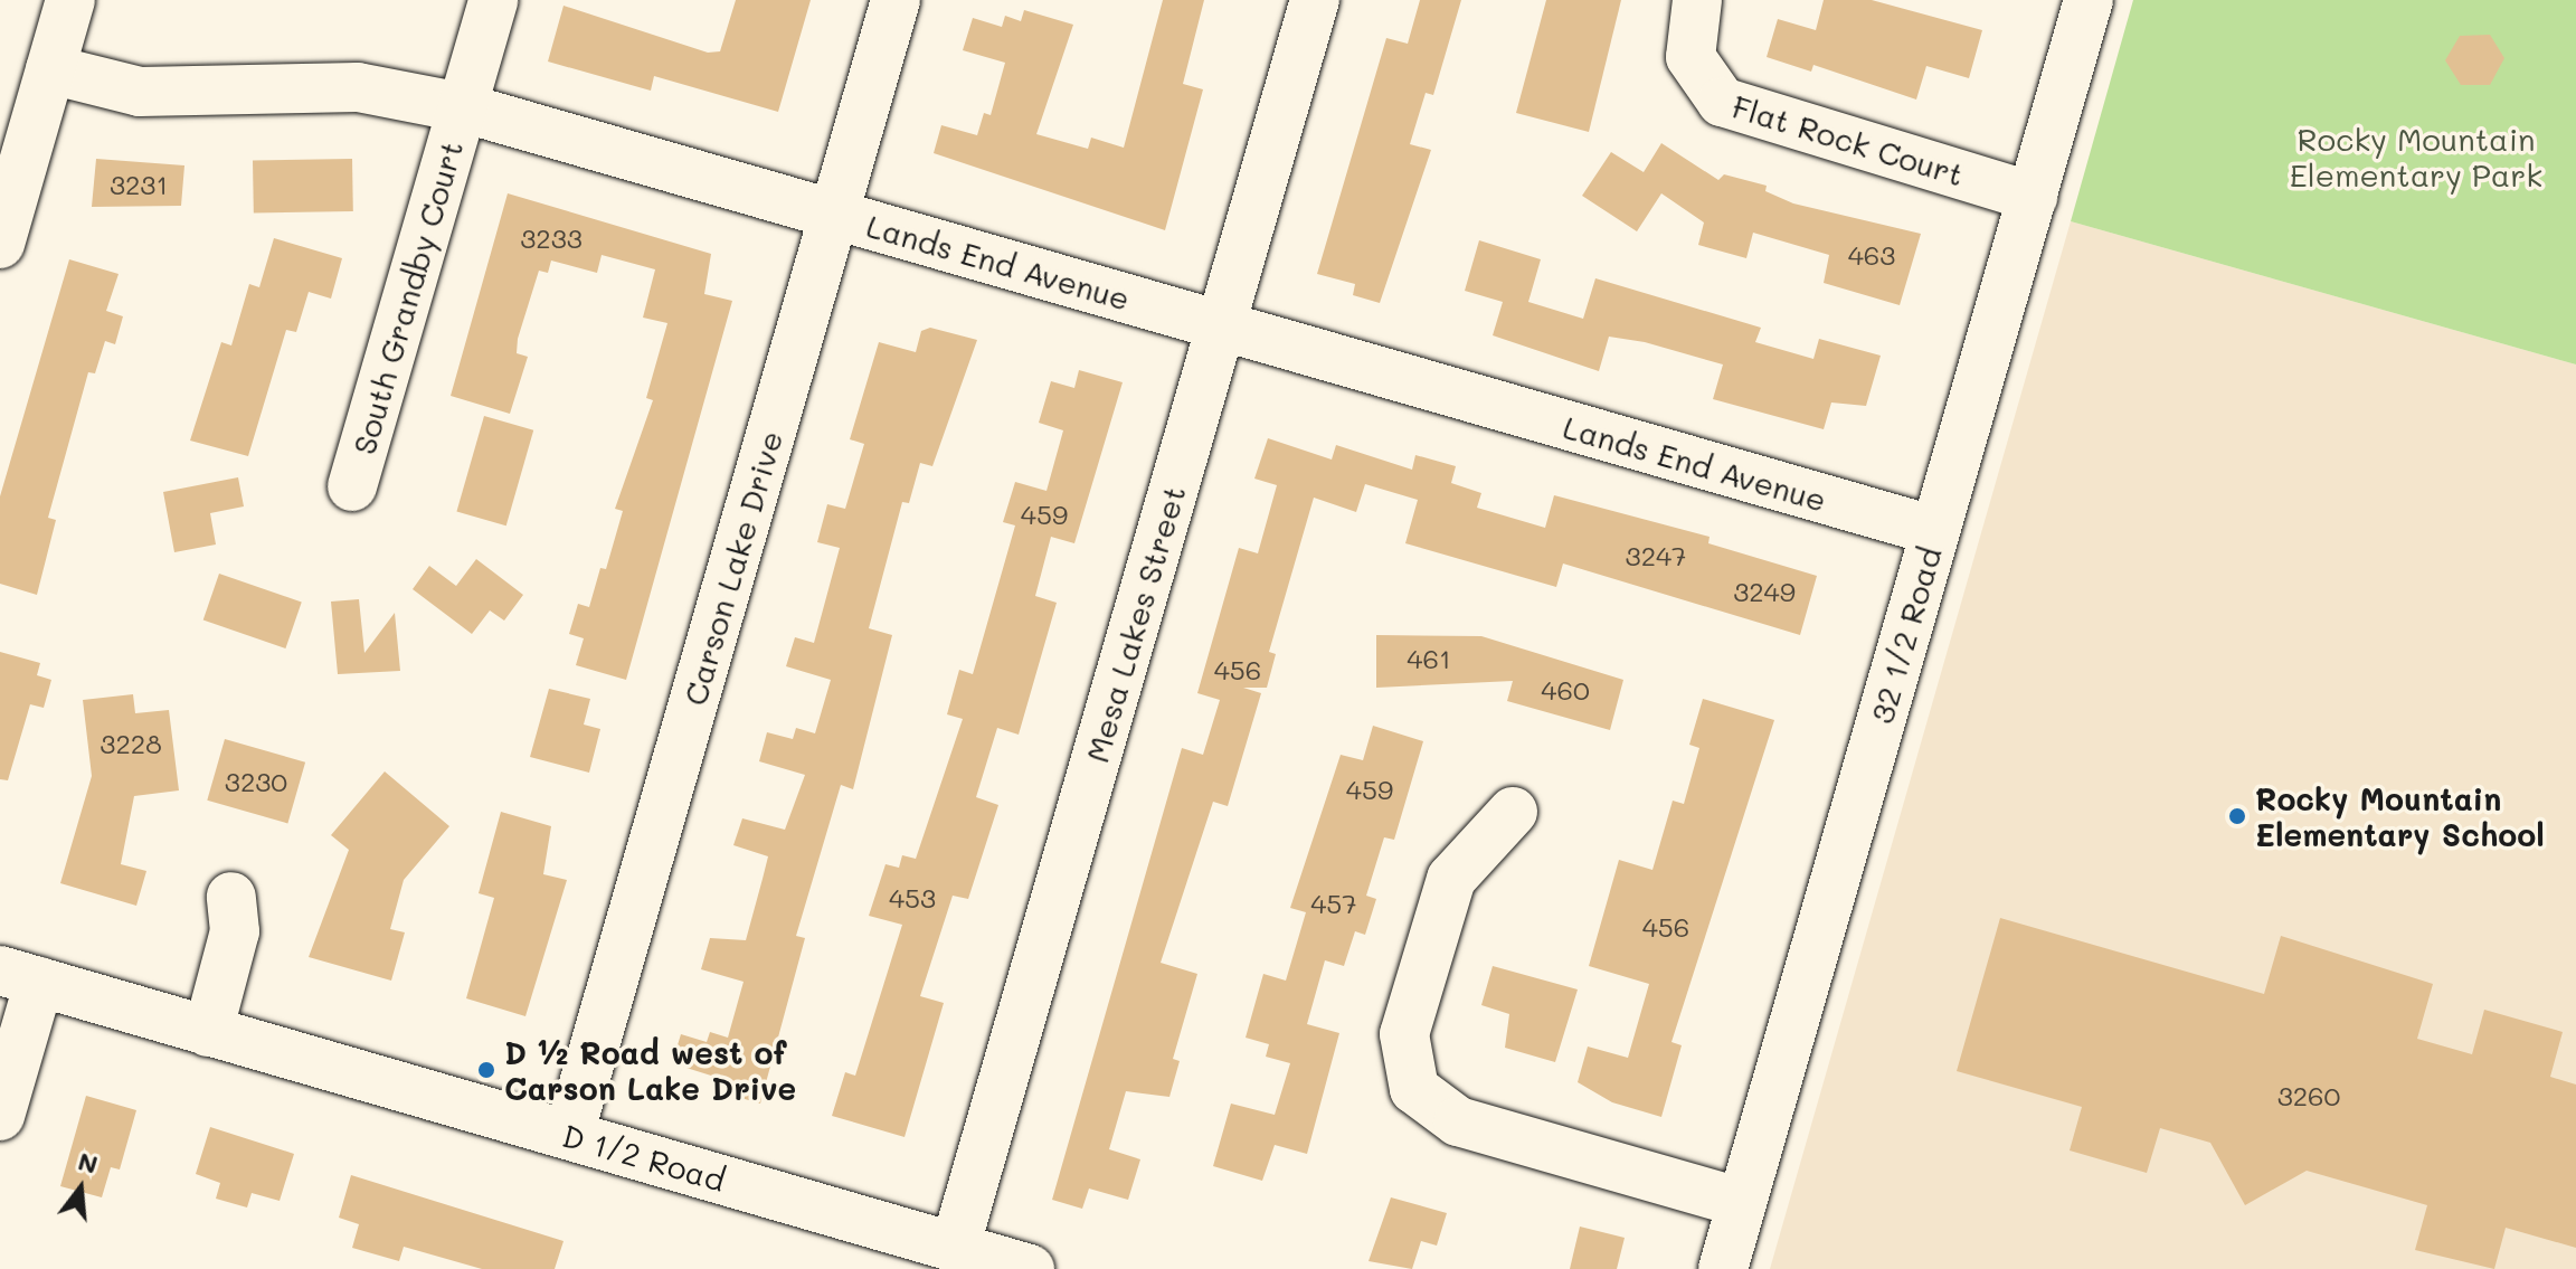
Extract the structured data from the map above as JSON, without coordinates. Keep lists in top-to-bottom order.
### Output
{
  "streets": {
    "street": [
      "Flat Rock Court",
      "Lands End Avenue",
      "South Grandby Court",
      "Carson Lake Drive",
      "Mesa Lakes Street",
      "32 1/2 Road",
      "D 1/2 Road"
    ]
  },
  "crossings": [
    ["Flat Rock Court", "32 1/2 Road"],
    ["Lands End Avenue", "South Grandby Court"],
    ["Lands End Avenue", "Carson Lake Drive"],
    ["Lands End Avenue", "Mesa Lakes Street"],
    ["Lands End Avenue", "32 1/2 Road"],
    ["Carson Lake Drive", "D 1/2 Road"],
    ["Mesa Lakes Street", "D 1/2 Road"]
  ],
  "parks": ["Rocky Mountain Elementary Park"],
  "places": ["Rocky Mountain Elementary School", "D ½ Road west of Carson Lake Drive"],
  "house_numbers": [
    "3231",
    "3233",
    "463",
    "459",
    "3247",
    "3249",
    "461",
    "456",
    "460",
    "3228",
    "3230",
    "459",
    "453",
    "457",
    "456",
    "3260"
  ],
  "north": "top"
}
